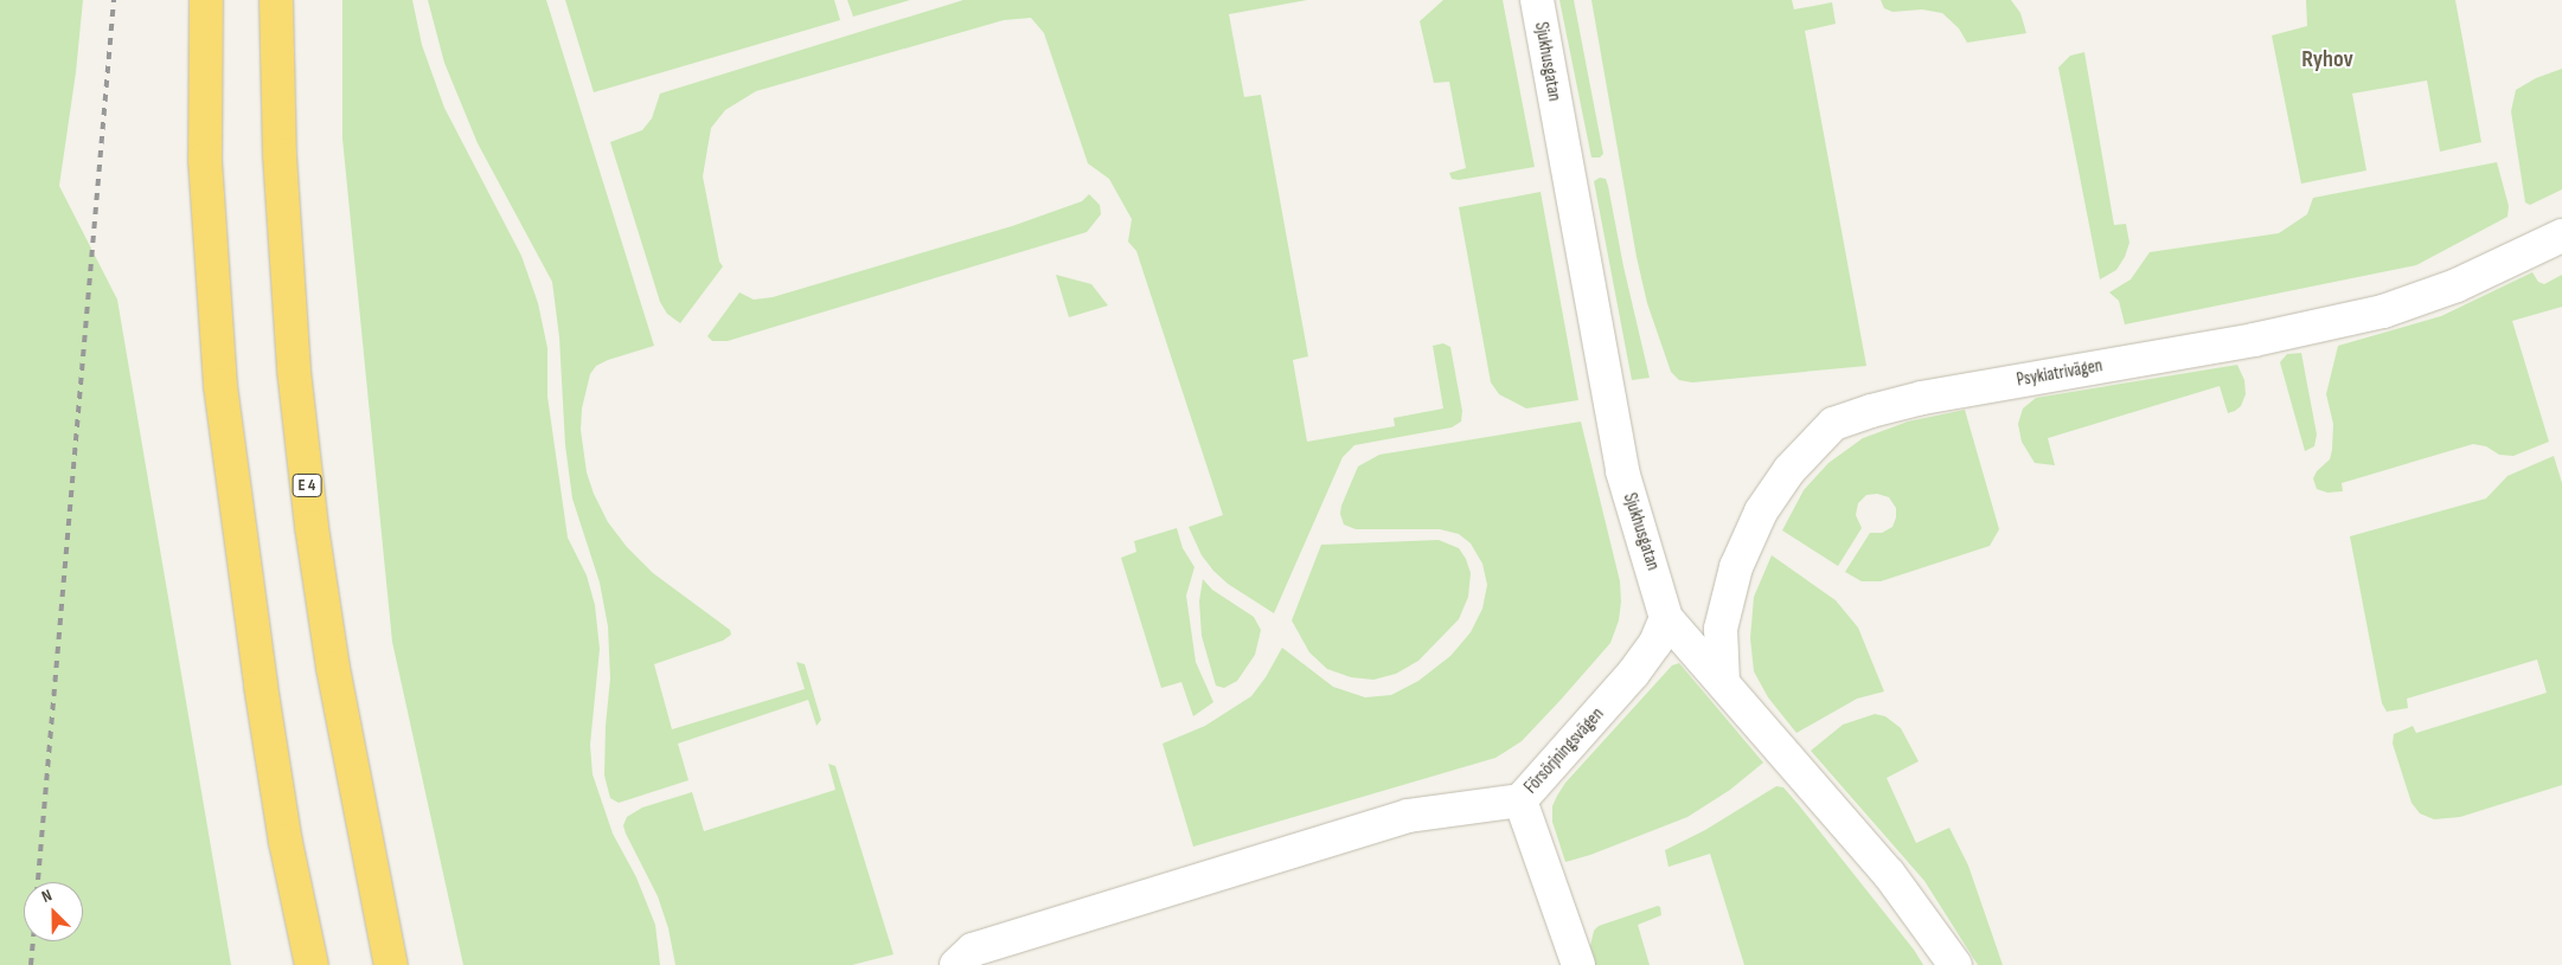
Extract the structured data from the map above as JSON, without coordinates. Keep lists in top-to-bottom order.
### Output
{
  "streets": {
    "highway": ["E 4"],
    "street": ["Sjukhusgatan", "Psykiatrivägen", "Försörjningsvägen"]
  },
  "crossings": [
    ["Sjukhusgatan", "Psykiatrivägen"],
    ["Sjukhusgatan", "Försörjningsvägen"]
  ],
  "districts": ["Ryhov"],
  "north": "top left"
}
